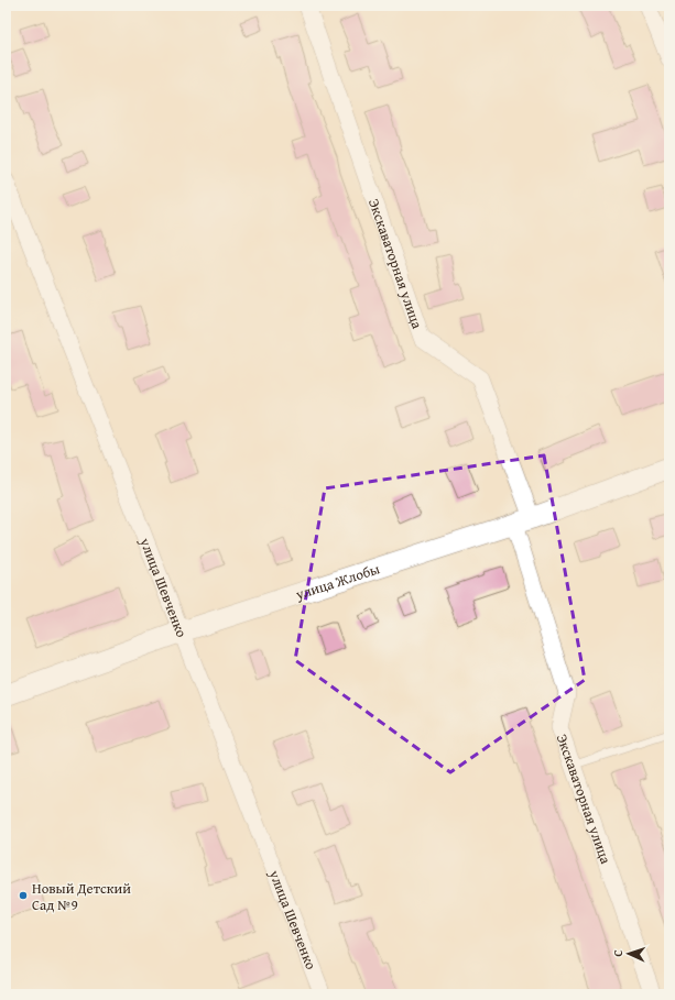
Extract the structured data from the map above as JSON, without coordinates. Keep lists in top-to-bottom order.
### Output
{
  "streets": {
    "street": ["Экскаваторная улица", "улица Жлобы", "улица Шевченко"]
  },
  "crossings": [
    ["Экскаваторная улица", "улица Жлобы"],
    ["улица Жлобы", "улица Шевченко"]
  ],
  "places": ["Новый Детский Сад №9"],
  "north": "left"
}
